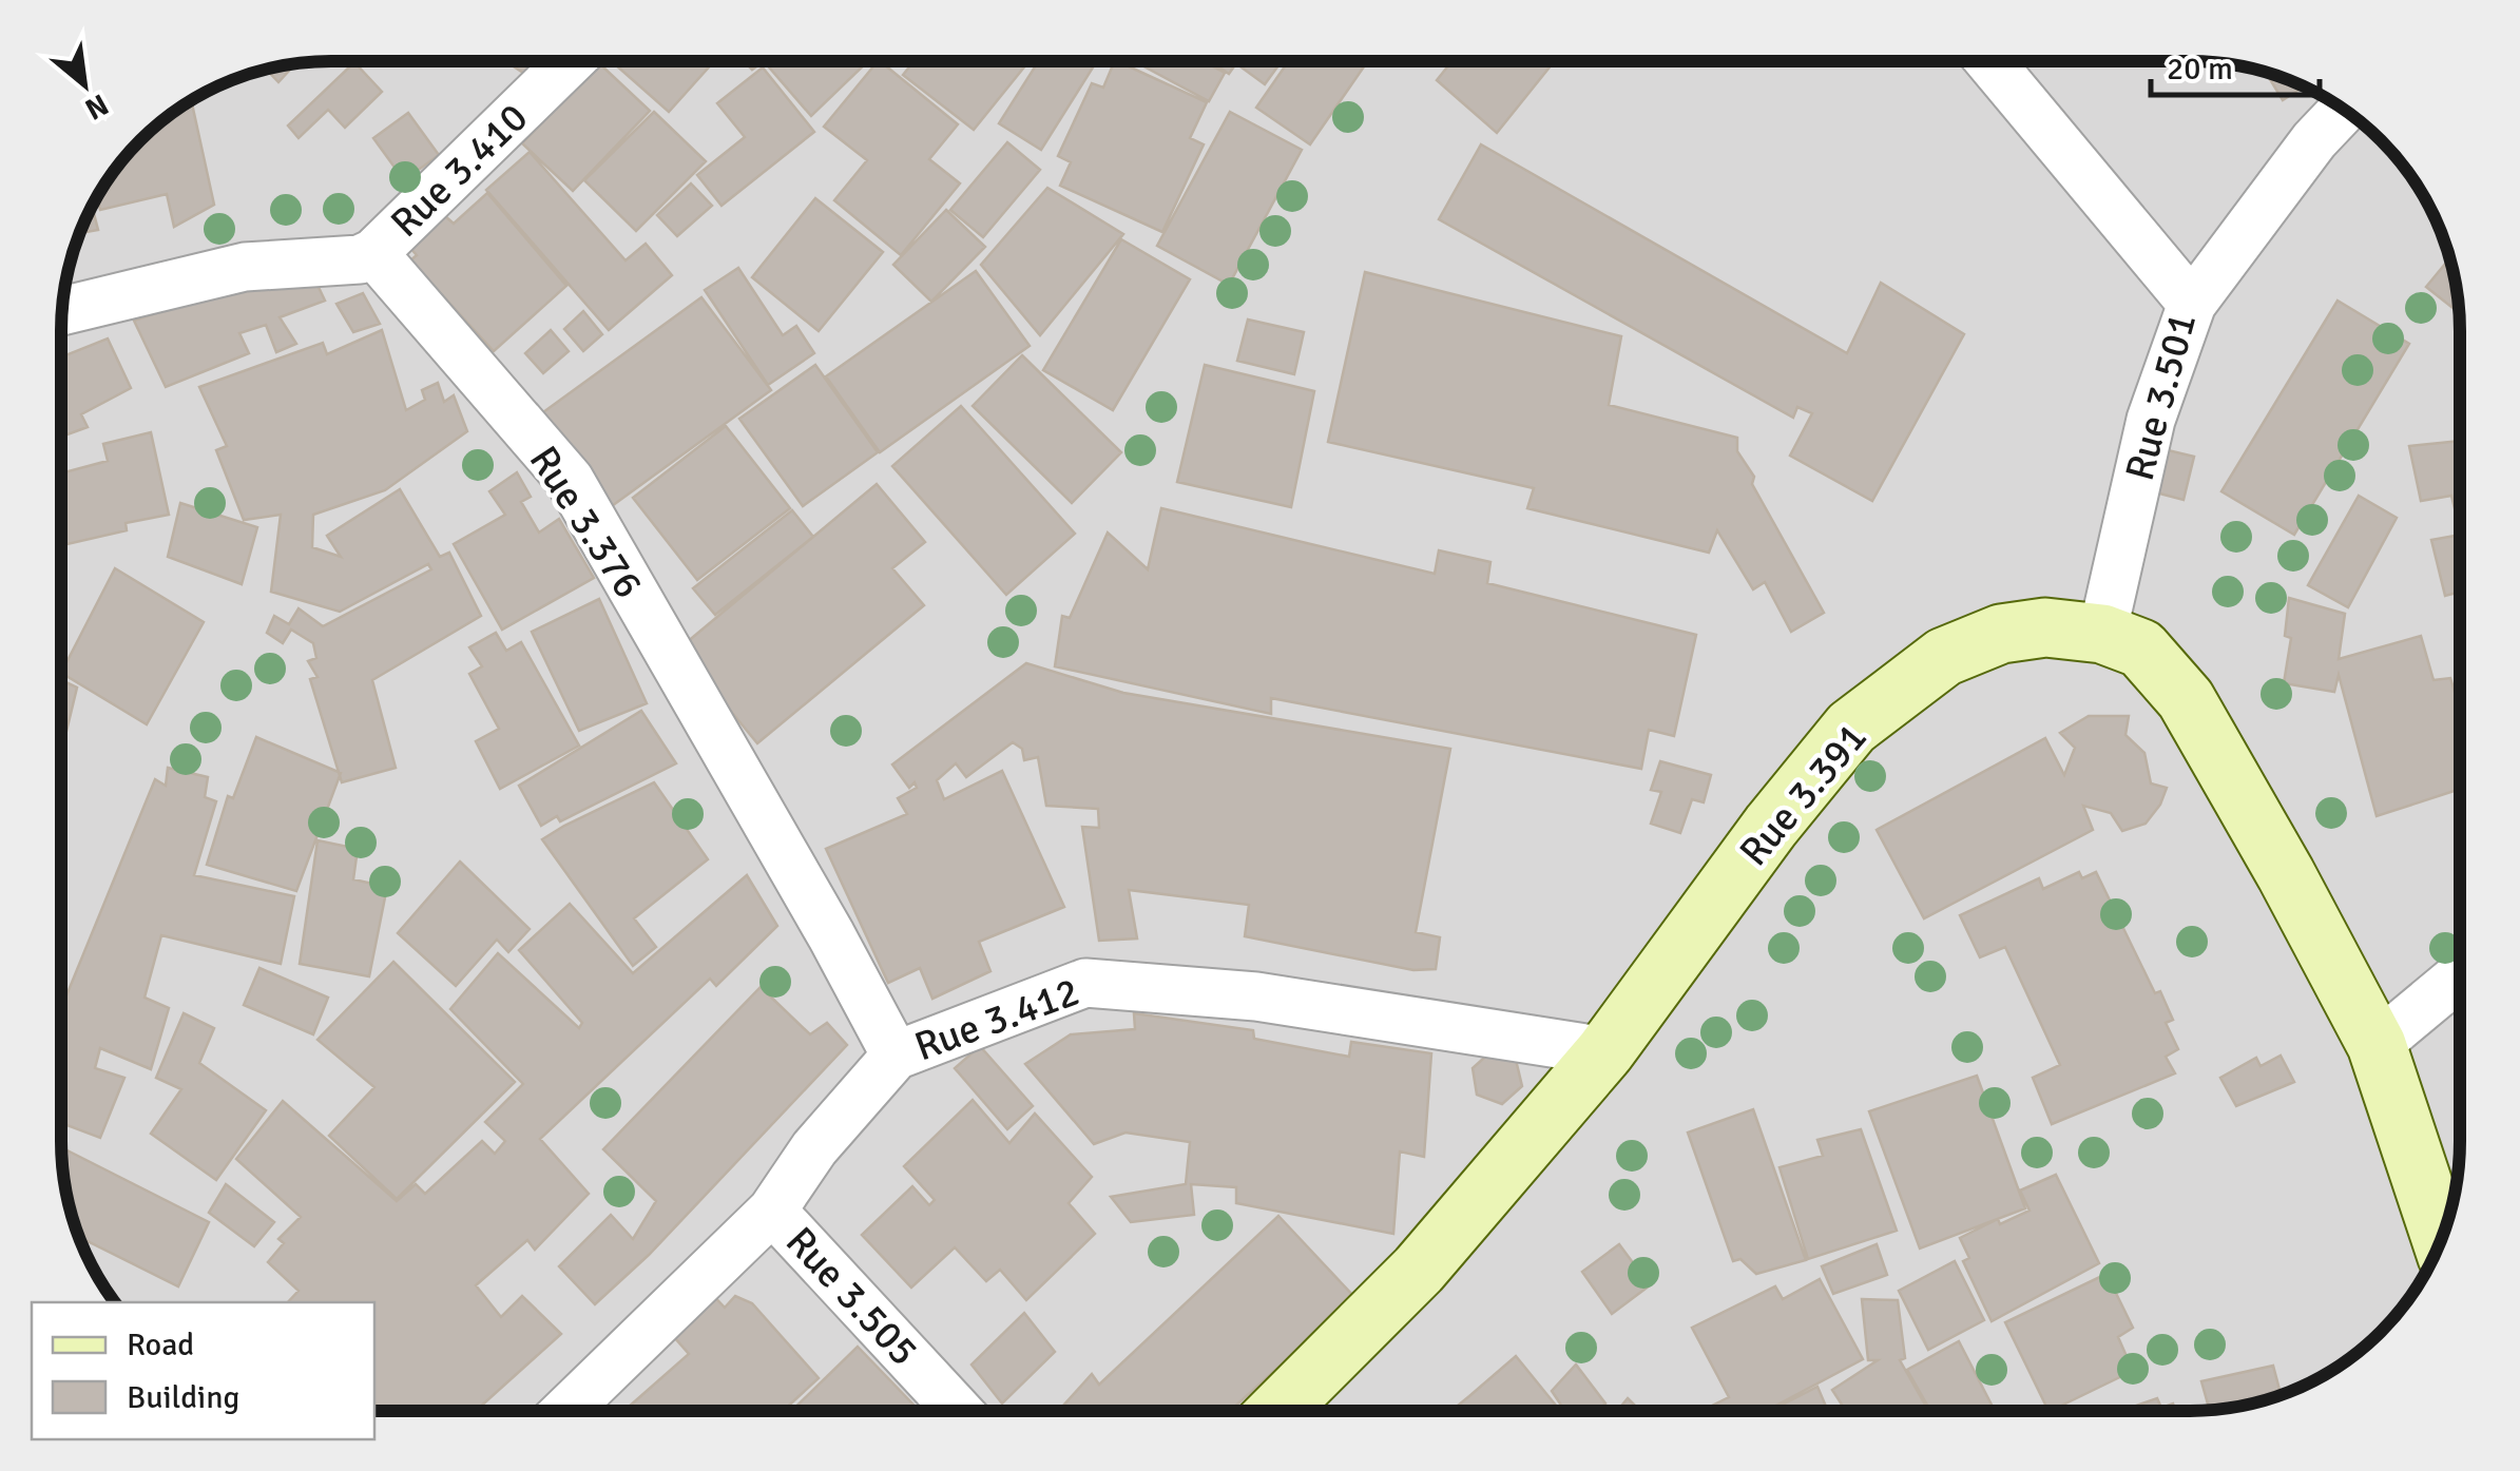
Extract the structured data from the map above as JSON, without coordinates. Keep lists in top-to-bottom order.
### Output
{
  "streets": {
    "main road": ["Rue 3.391"],
    "street": [
      "Rue 3.410",
      "Rue 3.501",
      "Rue 3.376",
      "Rue 3.412",
      "Rue 3.505"
    ]
  },
  "crossings": [
    ["Rue 3.410", "Rue 3.376"],
    ["Rue 3.501", "Rue 3.391"],
    ["Rue 3.376", "Rue 3.412"],
    ["Rue 3.391", "Rue 3.412"],
    ["Rue 3.412", "Rue 3.505"]
  ],
  "legend": ["Road", "Building"],
  "scale_bar": "20 m",
  "north": "bottom right"
}
